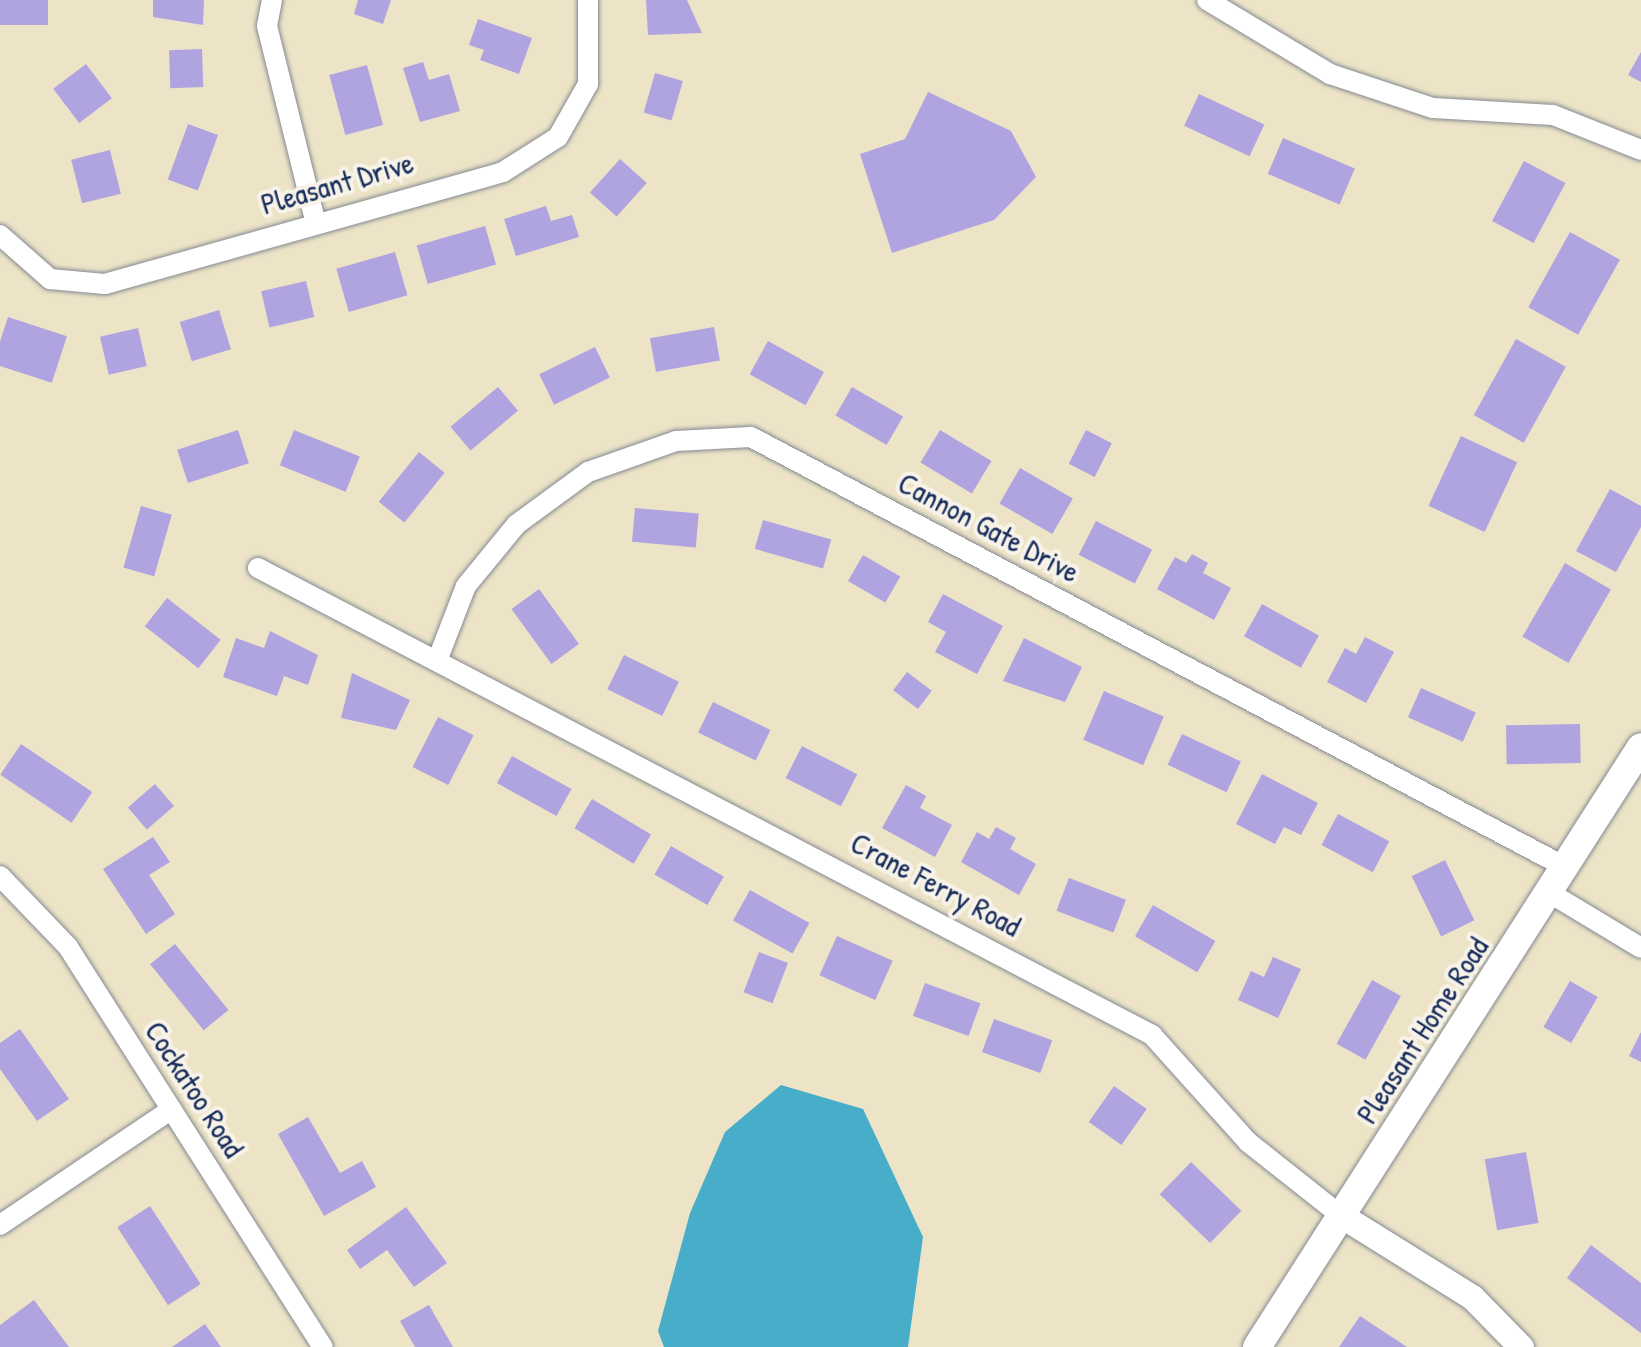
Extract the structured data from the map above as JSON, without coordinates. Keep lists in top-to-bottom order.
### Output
{
  "streets": {
    "main road": ["Pleasant Home Road"],
    "street": [
      "Pleasant Drive",
      "Cannon Gate Drive",
      "Crane Ferry Road",
      "Cockatoo Road"
    ]
  },
  "crossings": [
    ["Cannon Gate Drive", "Crane Ferry Road"],
    ["Cannon Gate Drive", "Pleasant Home Road"],
    ["Crane Ferry Road", "Pleasant Home Road"]
  ]
}
